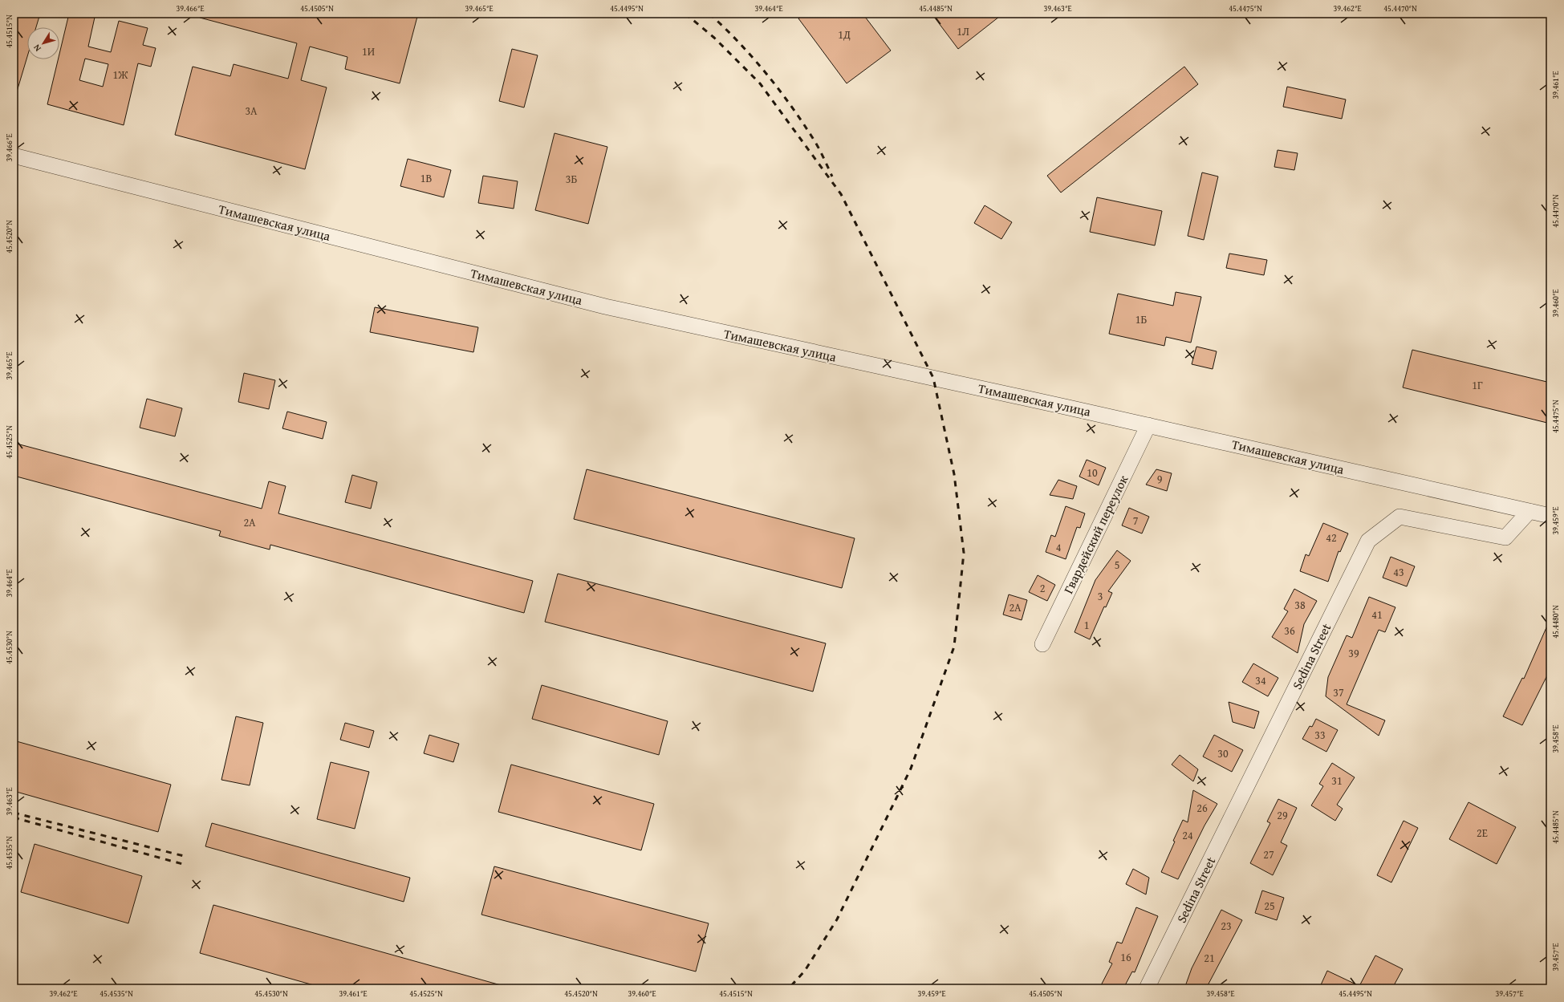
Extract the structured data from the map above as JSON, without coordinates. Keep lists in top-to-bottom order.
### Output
{
  "streets": {
    "street": ["Тимашевская улица", "Гвардейский переулок", "Sedina Street"]
  },
  "crossings": [
    ["Тимашевская улица", "Гвардейский переулок"],
    ["Тимашевская улица", "Sedina Street"]
  ],
  "house_numbers": [
    "1Л",
    "1Д",
    "1И",
    "1Ж",
    "3А",
    "1В",
    "3Б",
    "1Б",
    "1Г",
    "10",
    "9",
    "7",
    "2А",
    "42",
    "4",
    "5",
    "43",
    "2",
    "3",
    "38",
    "2А",
    "41",
    "1",
    "36",
    "39",
    "34",
    "37",
    "33",
    "30",
    "31",
    "26",
    "29",
    "2Е",
    "24",
    "27",
    "25",
    "23",
    "16",
    "21"
  ],
  "north": "bottom left",
  "coordinates": [
    "39.466°E",
    "45.4505°N",
    "39.465°E",
    "45.4495°N",
    "39.464°E",
    "45.4485°N",
    "39.463°E",
    "45.4475°N",
    "39.462°E",
    "45.4470°N",
    "45.4515°N",
    "39.461°E",
    "45.4520°N",
    "39.460°E",
    "45.4525°N",
    "39.459°E",
    "45.4480°N",
    "45.4530°N",
    "39.458°E",
    "45.4535°N",
    "39.457°E"
  ]
}
